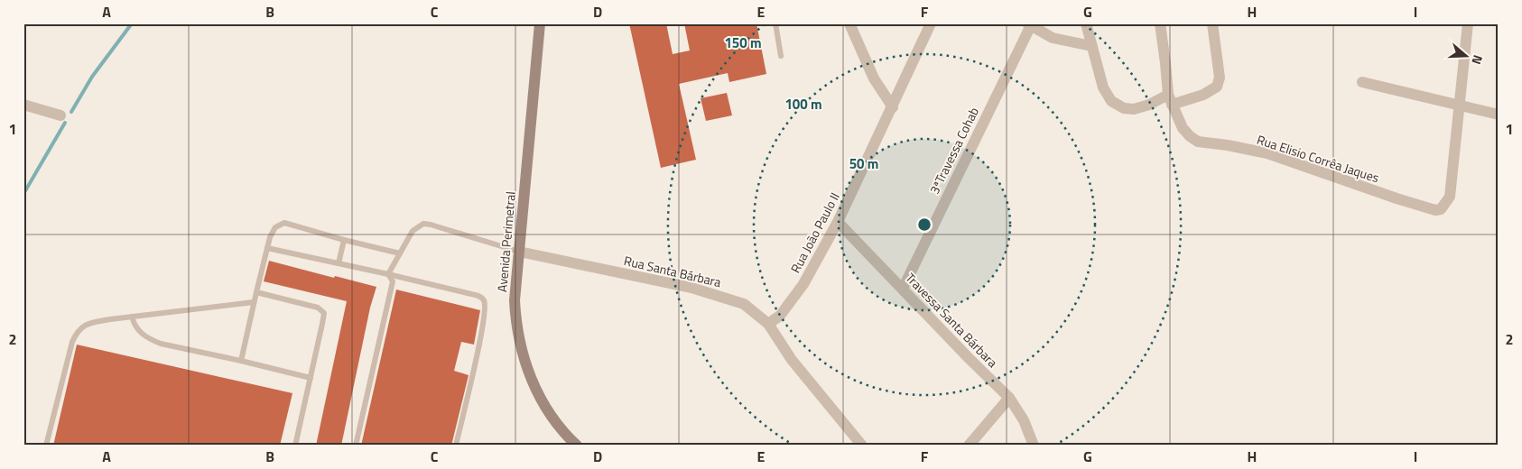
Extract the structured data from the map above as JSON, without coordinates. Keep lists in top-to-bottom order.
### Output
{
  "streets": {
    "main road": ["Avenida Perimetral"],
    "street": [
      "3ªTravessa Cohab",
      "Rua Elisio Corrêa Jaques",
      "Rua João Paulo II",
      "Rua Santa Bárbara",
      "Travessa Santa Bárbara"
    ]
  },
  "crossings": [
    ["3ªTravessa Cohab", "Travessa Santa Bárbara"],
    ["Rua João Paulo II", "Rua Santa Bárbara"],
    ["Rua João Paulo II", "Travessa Santa Bárbara"],
    ["Avenida Perimetral", "Rua Santa Bárbara"]
  ],
  "north": "right",
  "grid": {
    "columns": [
      "A",
      "B",
      "C",
      "D",
      "E",
      "F",
      "G",
      "H",
      "I"
    ],
    "rows": ["1", "2"]
  },
  "rings": ["150 m", "100 m", "50 m"]
}
